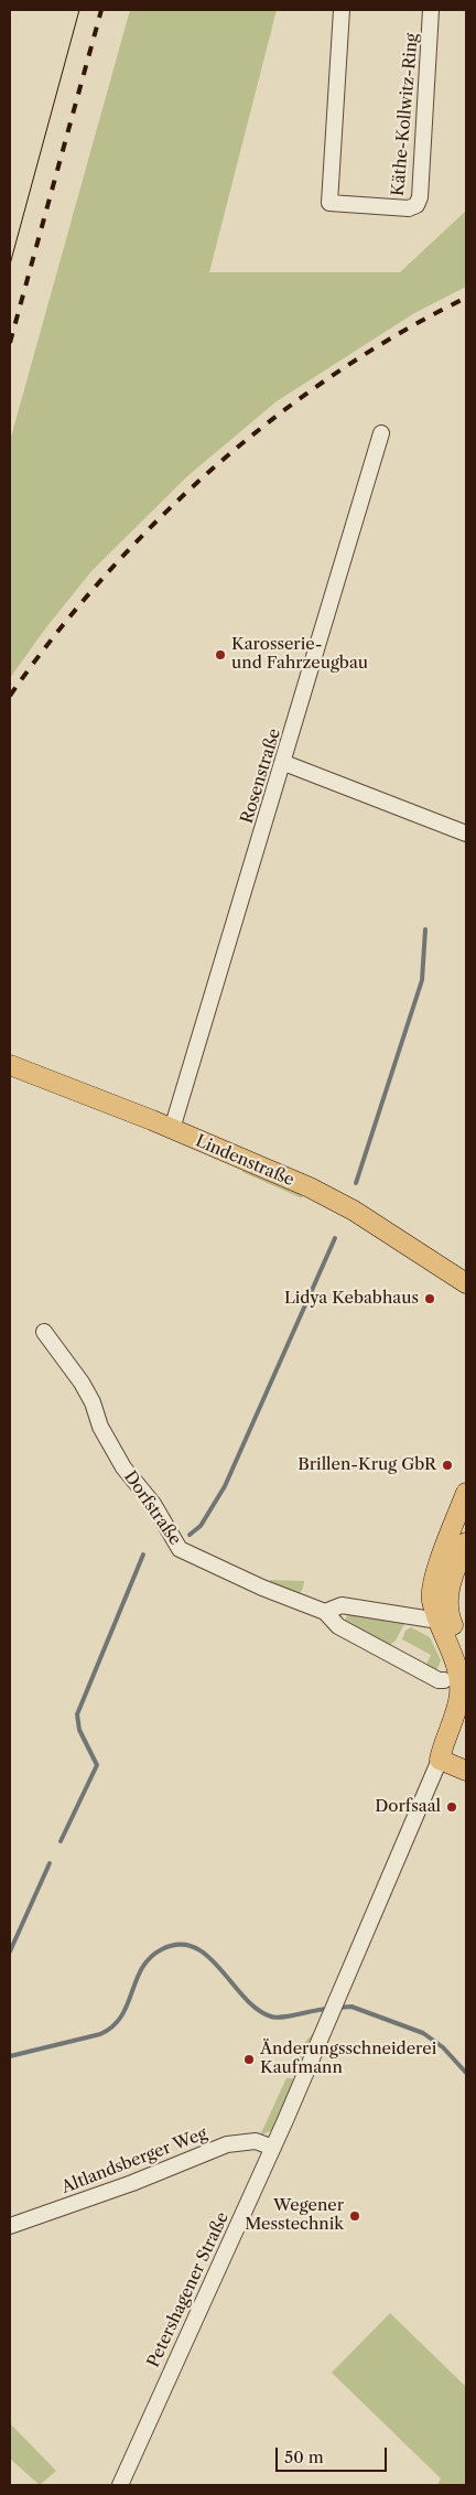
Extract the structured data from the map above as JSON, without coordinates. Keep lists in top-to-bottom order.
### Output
{
  "streets": {
    "main road": ["Lindenstraße"],
    "street": [
      "Käthe-Kollwitz-Ring",
      "Rosenstraße",
      "Dorfstraße",
      "Altlandsberger Weg",
      "Petershagener Straße"
    ]
  },
  "crossings": [
    ["Rosenstraße", "Lindenstraße"],
    ["Altlandsberger Weg", "Petershagener Straße"]
  ],
  "places": [
    "Karosserie- und Fahrzeugbau",
    "Lidya Kebabhaus",
    "Brillen-Krug GbR",
    "Dorfsaal",
    "Änderungsschneiderei Kaufmann",
    "Wegener Messtechnik"
  ],
  "scale_bar": "50 m"
}
